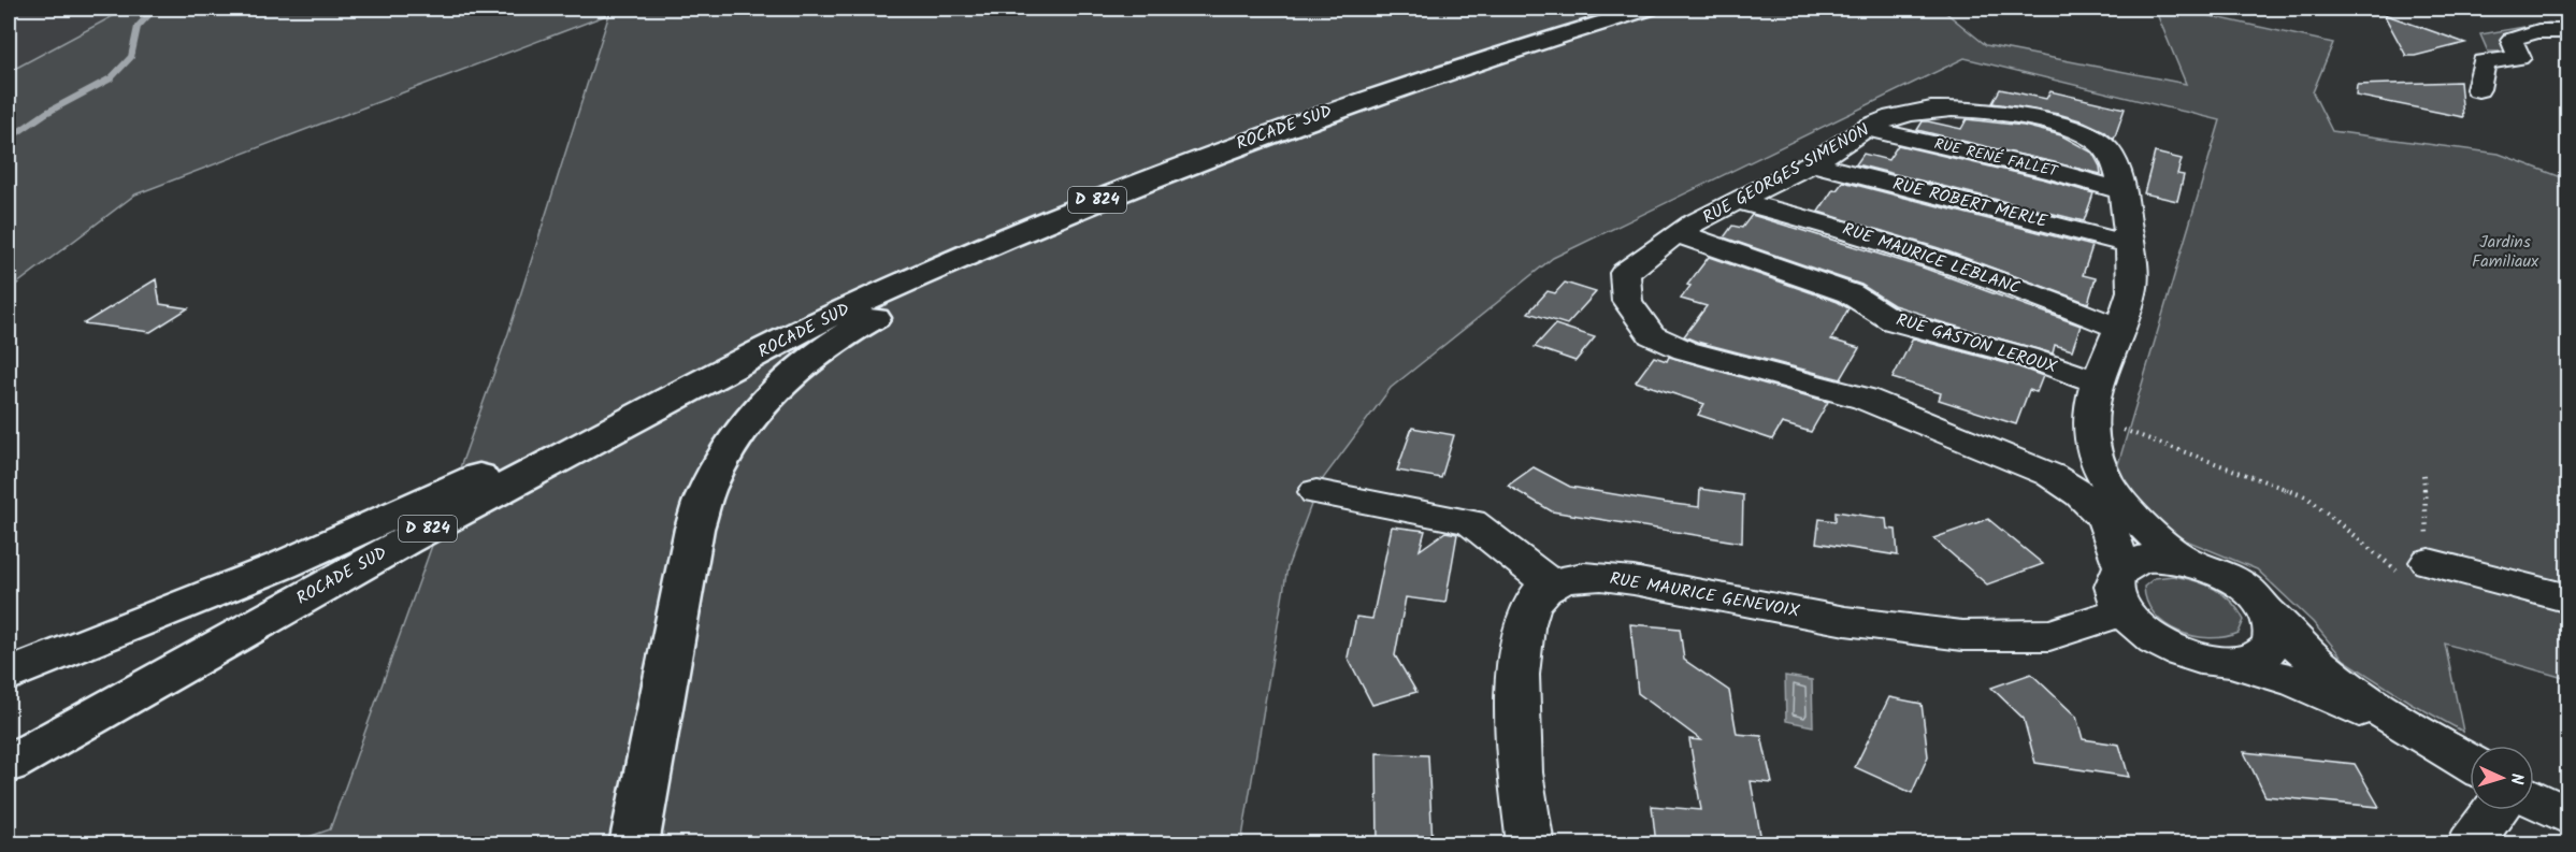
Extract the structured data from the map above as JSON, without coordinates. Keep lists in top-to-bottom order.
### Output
{
  "streets": {
    "main road": ["ROCADE SUD", "D 824"],
    "street": [
      "RUE RENÉ FALLET",
      "RUE GEORGES SIMENON",
      "RUE ROBERT MERLE",
      "RUE MAURICE LEBLANC",
      "RUE GASTON LEROUX",
      "RUE MAURICE GENEVOIX"
    ]
  },
  "crossings": [
    ["RUE RENÉ FALLET", "RUE GEORGES SIMENON"],
    ["RUE GEORGES SIMENON", "RUE ROBERT MERLE"],
    ["RUE GEORGES SIMENON", "RUE MAURICE LEBLANC"],
    ["RUE GEORGES SIMENON", "RUE GASTON LEROUX"]
  ],
  "parks": ["Jardins Familiaux"],
  "north": "right"
}
